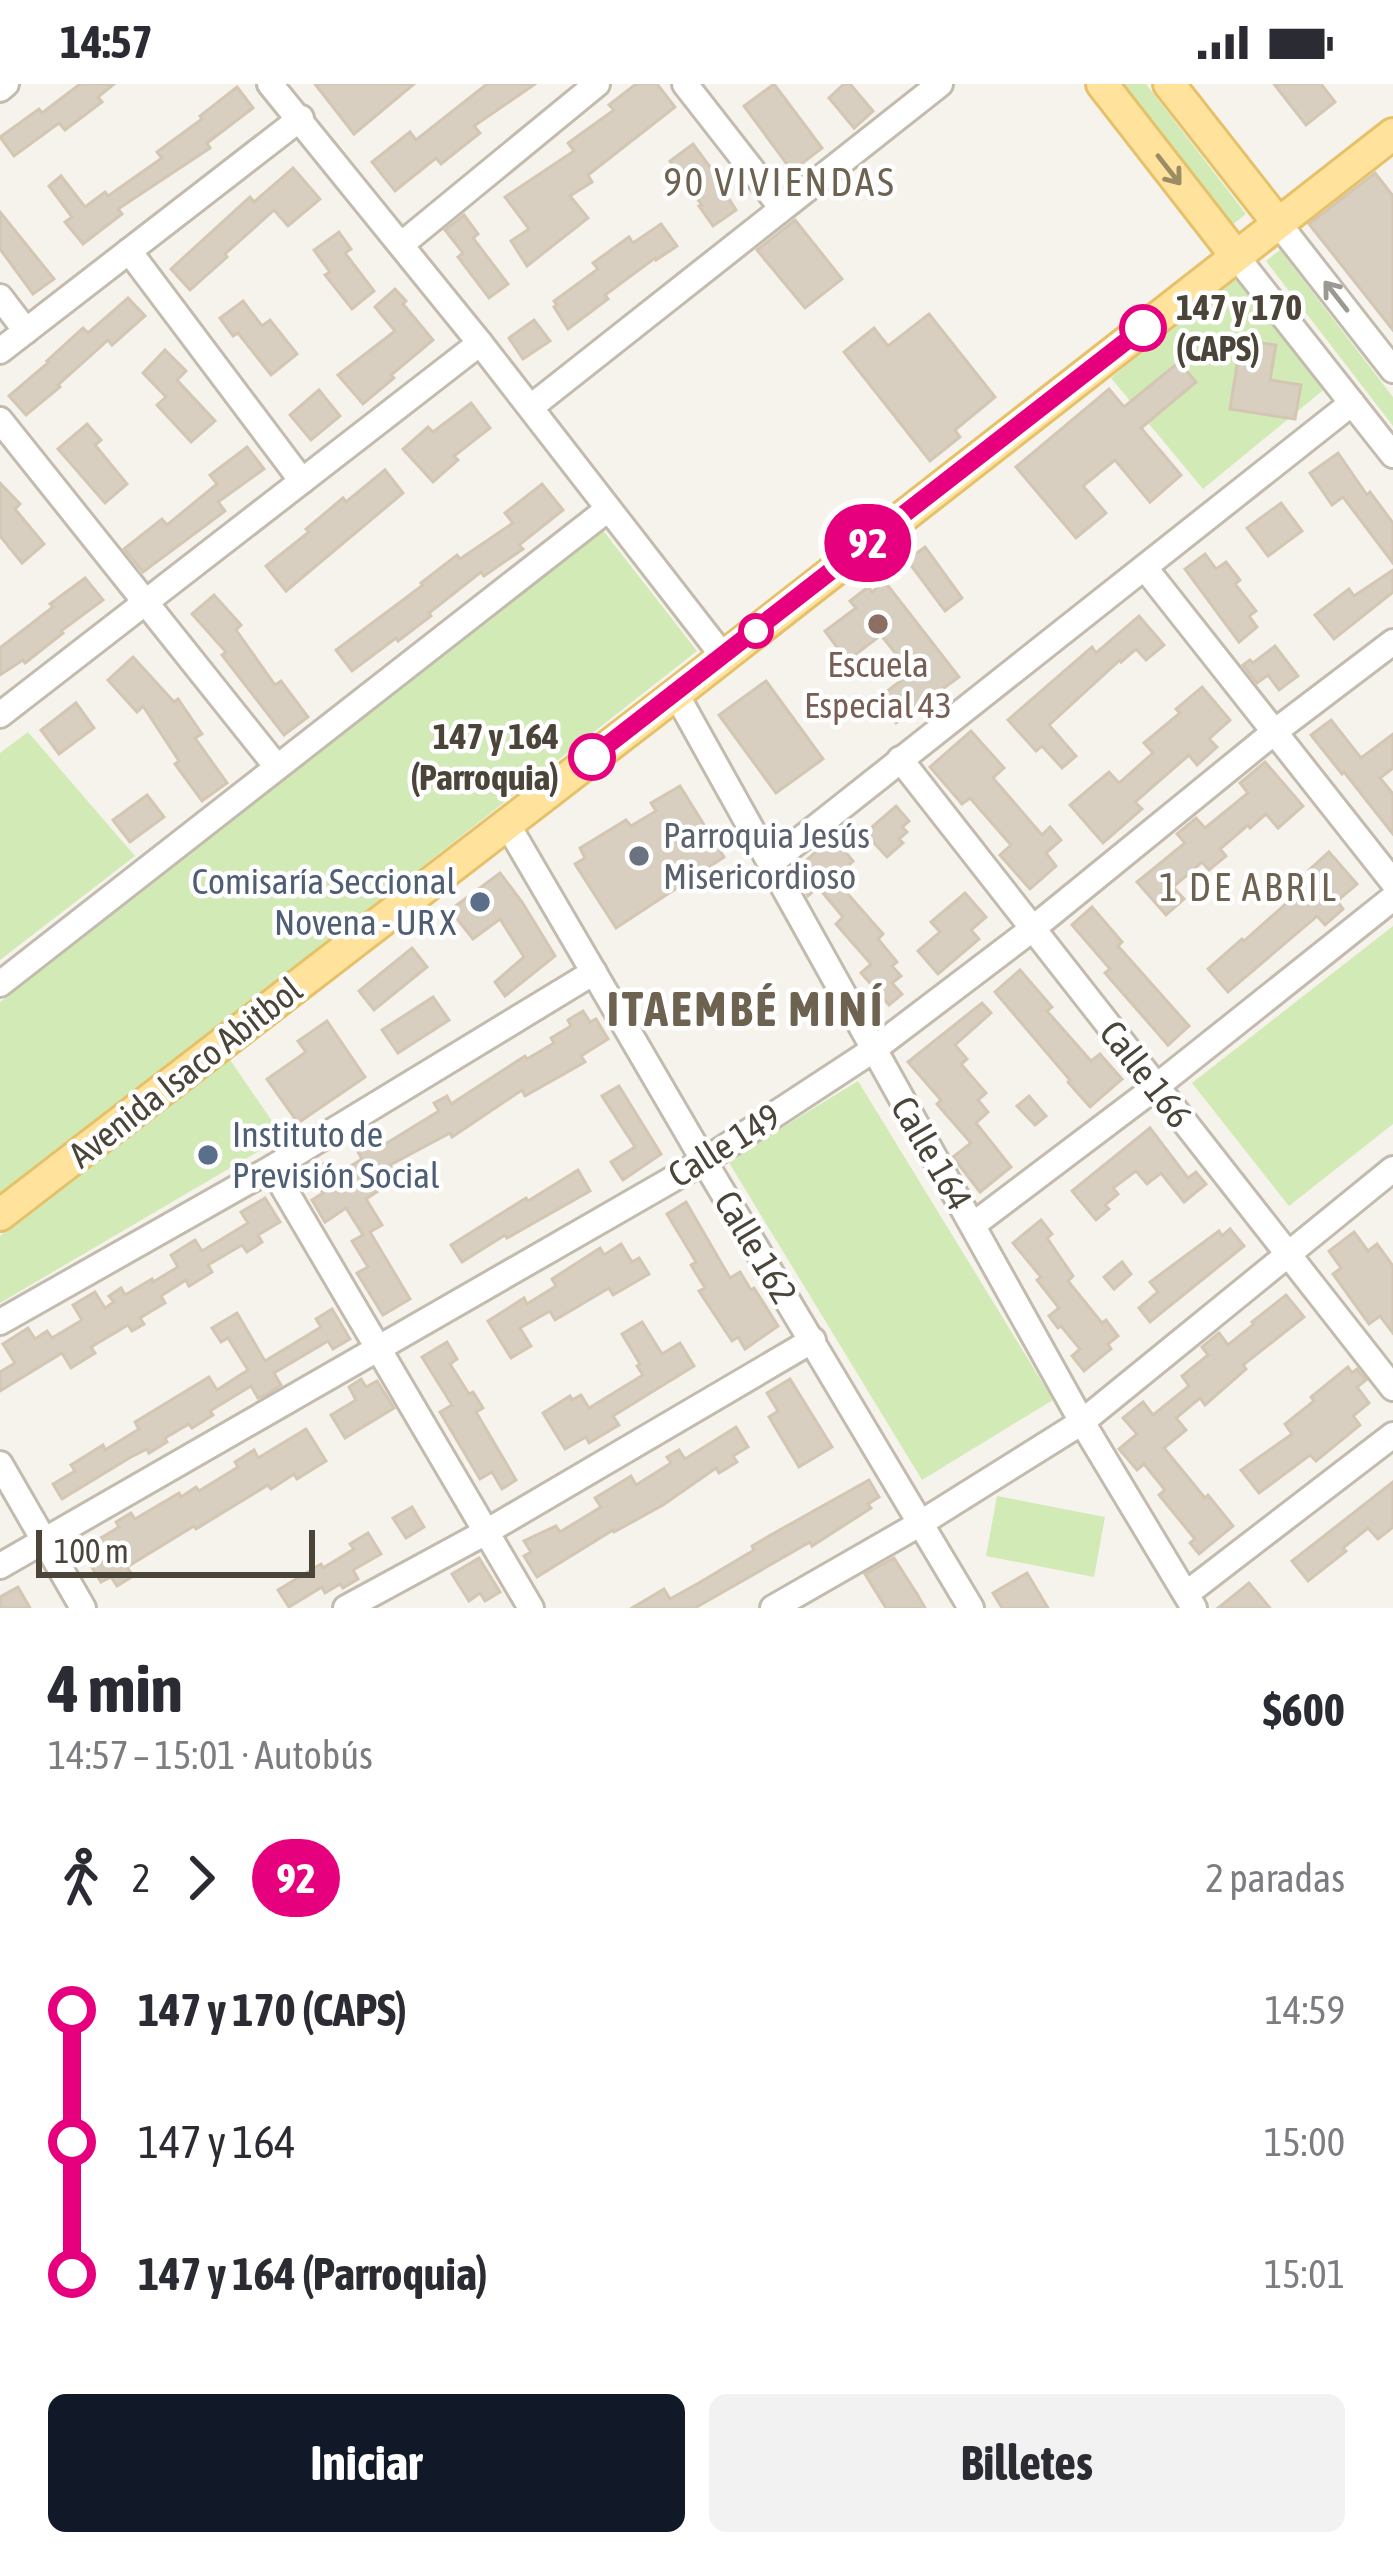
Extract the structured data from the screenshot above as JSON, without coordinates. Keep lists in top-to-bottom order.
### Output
{
  "streets": {
    "main road": ["Avenida Isaco Abitbol"],
    "street": [
      "Calle 166",
      "Calle 149",
      "Calle 164",
      "Calle 162"
    ]
  },
  "crossings": [
    ["Avenida Isaco Abitbol", "Calle 164"],
    ["Avenida Isaco Abitbol", "Calle 162"],
    ["Calle 166", "Calle 149"],
    ["Calle 149", "Calle 164"],
    ["Calle 149", "Calle 162"]
  ],
  "districts": ["90 VIVIENDAS", "1 DE ABRIL", "ITAEMBÉ MINÍ"],
  "places": [
    "147 y 170 (CAPS)",
    "Escuela Especial 43",
    "147 y 164 (Parroquia)",
    "Parroquia Jesús Misericordioso",
    "Comisaría Seccional Novena - UR X",
    "Instituto de Previsión Social"
  ],
  "lines": ["bus line 92"],
  "scale_bar": "100 m",
  "page": {
    "status": "14:57",
    "on_map": "92",
    "scale": "100 m",
    "heading": ["4 min", "14:57 – 15:01 · Autobús", "$600"],
    "legs": ["2", "92", "2 paradas"],
    "list": [
      {
        "name": "147 y 170 (CAPS)",
        "value": "14:59"
      },
      {
        "name": "147 y 164",
        "value": "15:00"
      },
      {
        "name": "147 y 164 (Parroquia)",
        "value": "15:01"
      }
    ],
    "buttons": ["Iniciar", "Billetes"]
  }
}
